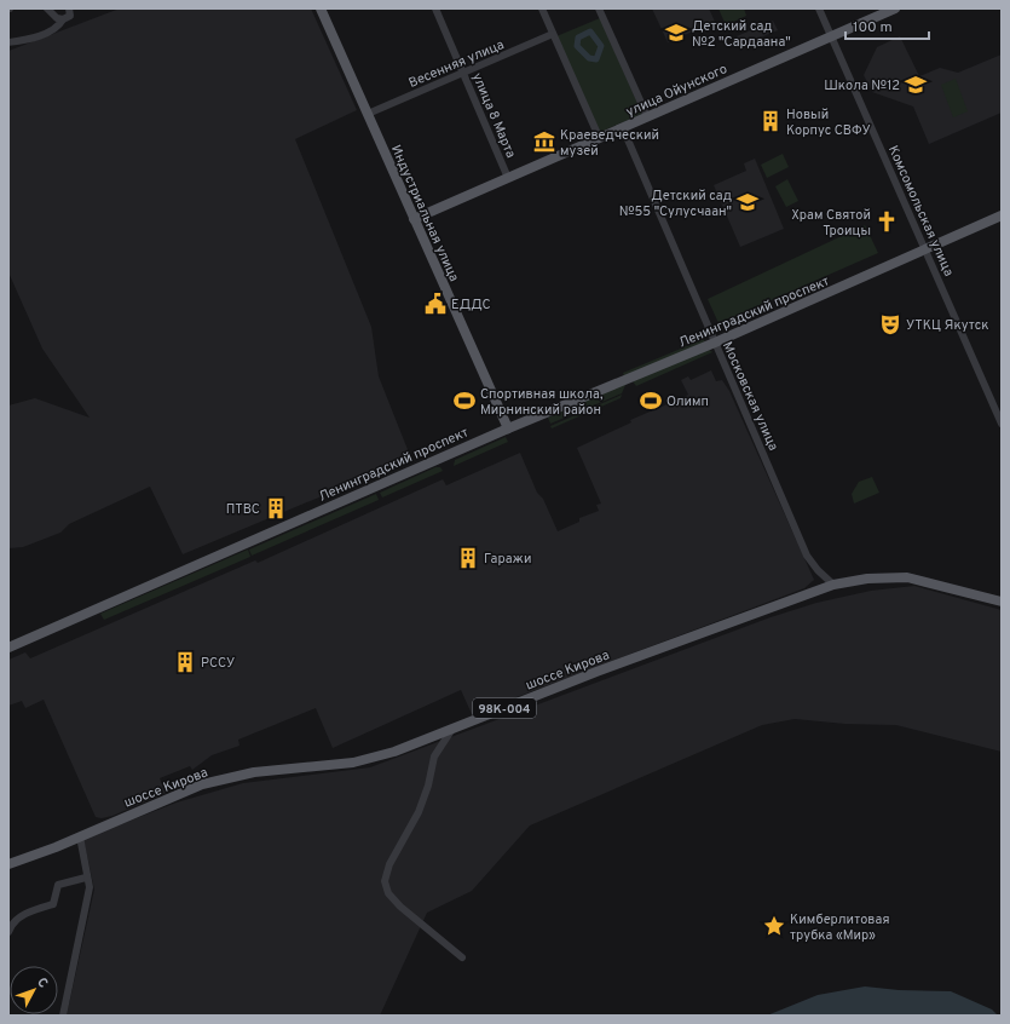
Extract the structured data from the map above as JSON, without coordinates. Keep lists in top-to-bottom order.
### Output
{
  "streets": {
    "main road": [
      "улица Ойунского",
      "Индустриальная улица",
      "Ленинградский проспект",
      "шоссе Кирова",
      "98К-004"
    ],
    "street": [
      "Весенняя улица",
      "улица 8 Марта",
      "Комсомольская улица",
      "Московская улица"
    ]
  },
  "crossings": [
    ["Весенняя улица", "улица 8 Марта"],
    ["Весенняя улица", "Индустриальная улица"],
    ["улица Ойунского", "улица 8 Марта"],
    ["улица Ойунского", "Комсомольская улица"],
    ["улица Ойунского", "Индустриальная улица"],
    ["улица Ойунского", "Московская улица"],
    ["Комсомольская улица", "Ленинградский проспект"],
    ["Индустриальная улица", "Ленинградский проспект"],
    ["Ленинградский проспект", "Московская улица"],
    ["Московская улица", "шоссе Кирова"]
  ],
  "places": {
    "school or university": ["Детский сад №2 \"Сардаана\"", "Школа №12", "Детский сад №55 \"Сулусчаан\""],
    "building": [
      "Новый Корпус СВФУ",
      "ПТВС",
      "Гаражи",
      "РССУ"
    ],
    "museum": ["Краеведческий музей"],
    "church": ["Храм Святой Троицы"],
    "public building": ["ЕДДС"],
    "theatre": ["УТКЦ Якутск"],
    "sports": ["Спортивная школа, Мирнинский район", "Олимп"],
    "place": ["Кимберлитовая трубка «Мир»"]
  },
  "scale_bar": "100 m",
  "north": "top right"
}
